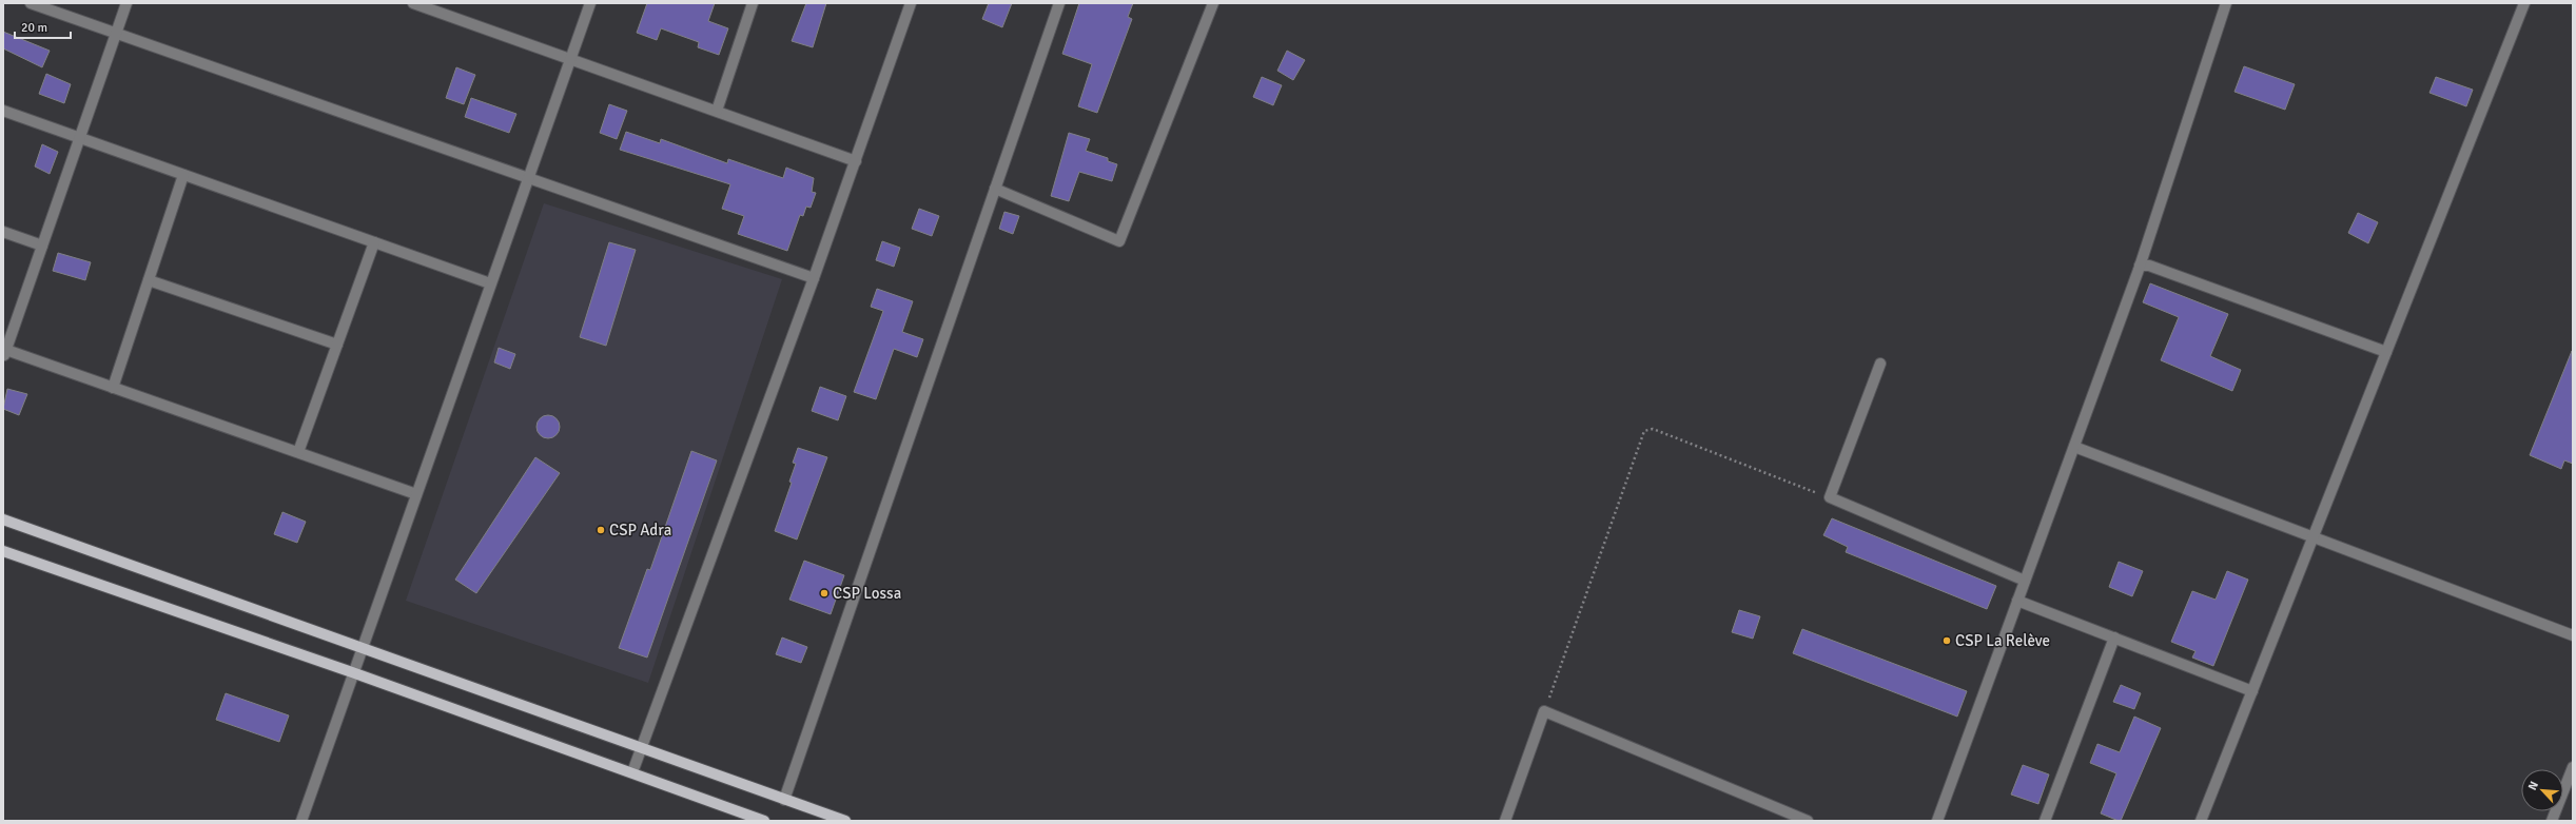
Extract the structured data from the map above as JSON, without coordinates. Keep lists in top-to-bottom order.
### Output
{
  "places": ["CSP Adra", "CSP Lossa", "CSP La Relève"],
  "scale_bar": "20 m",
  "north": "top left"
}
